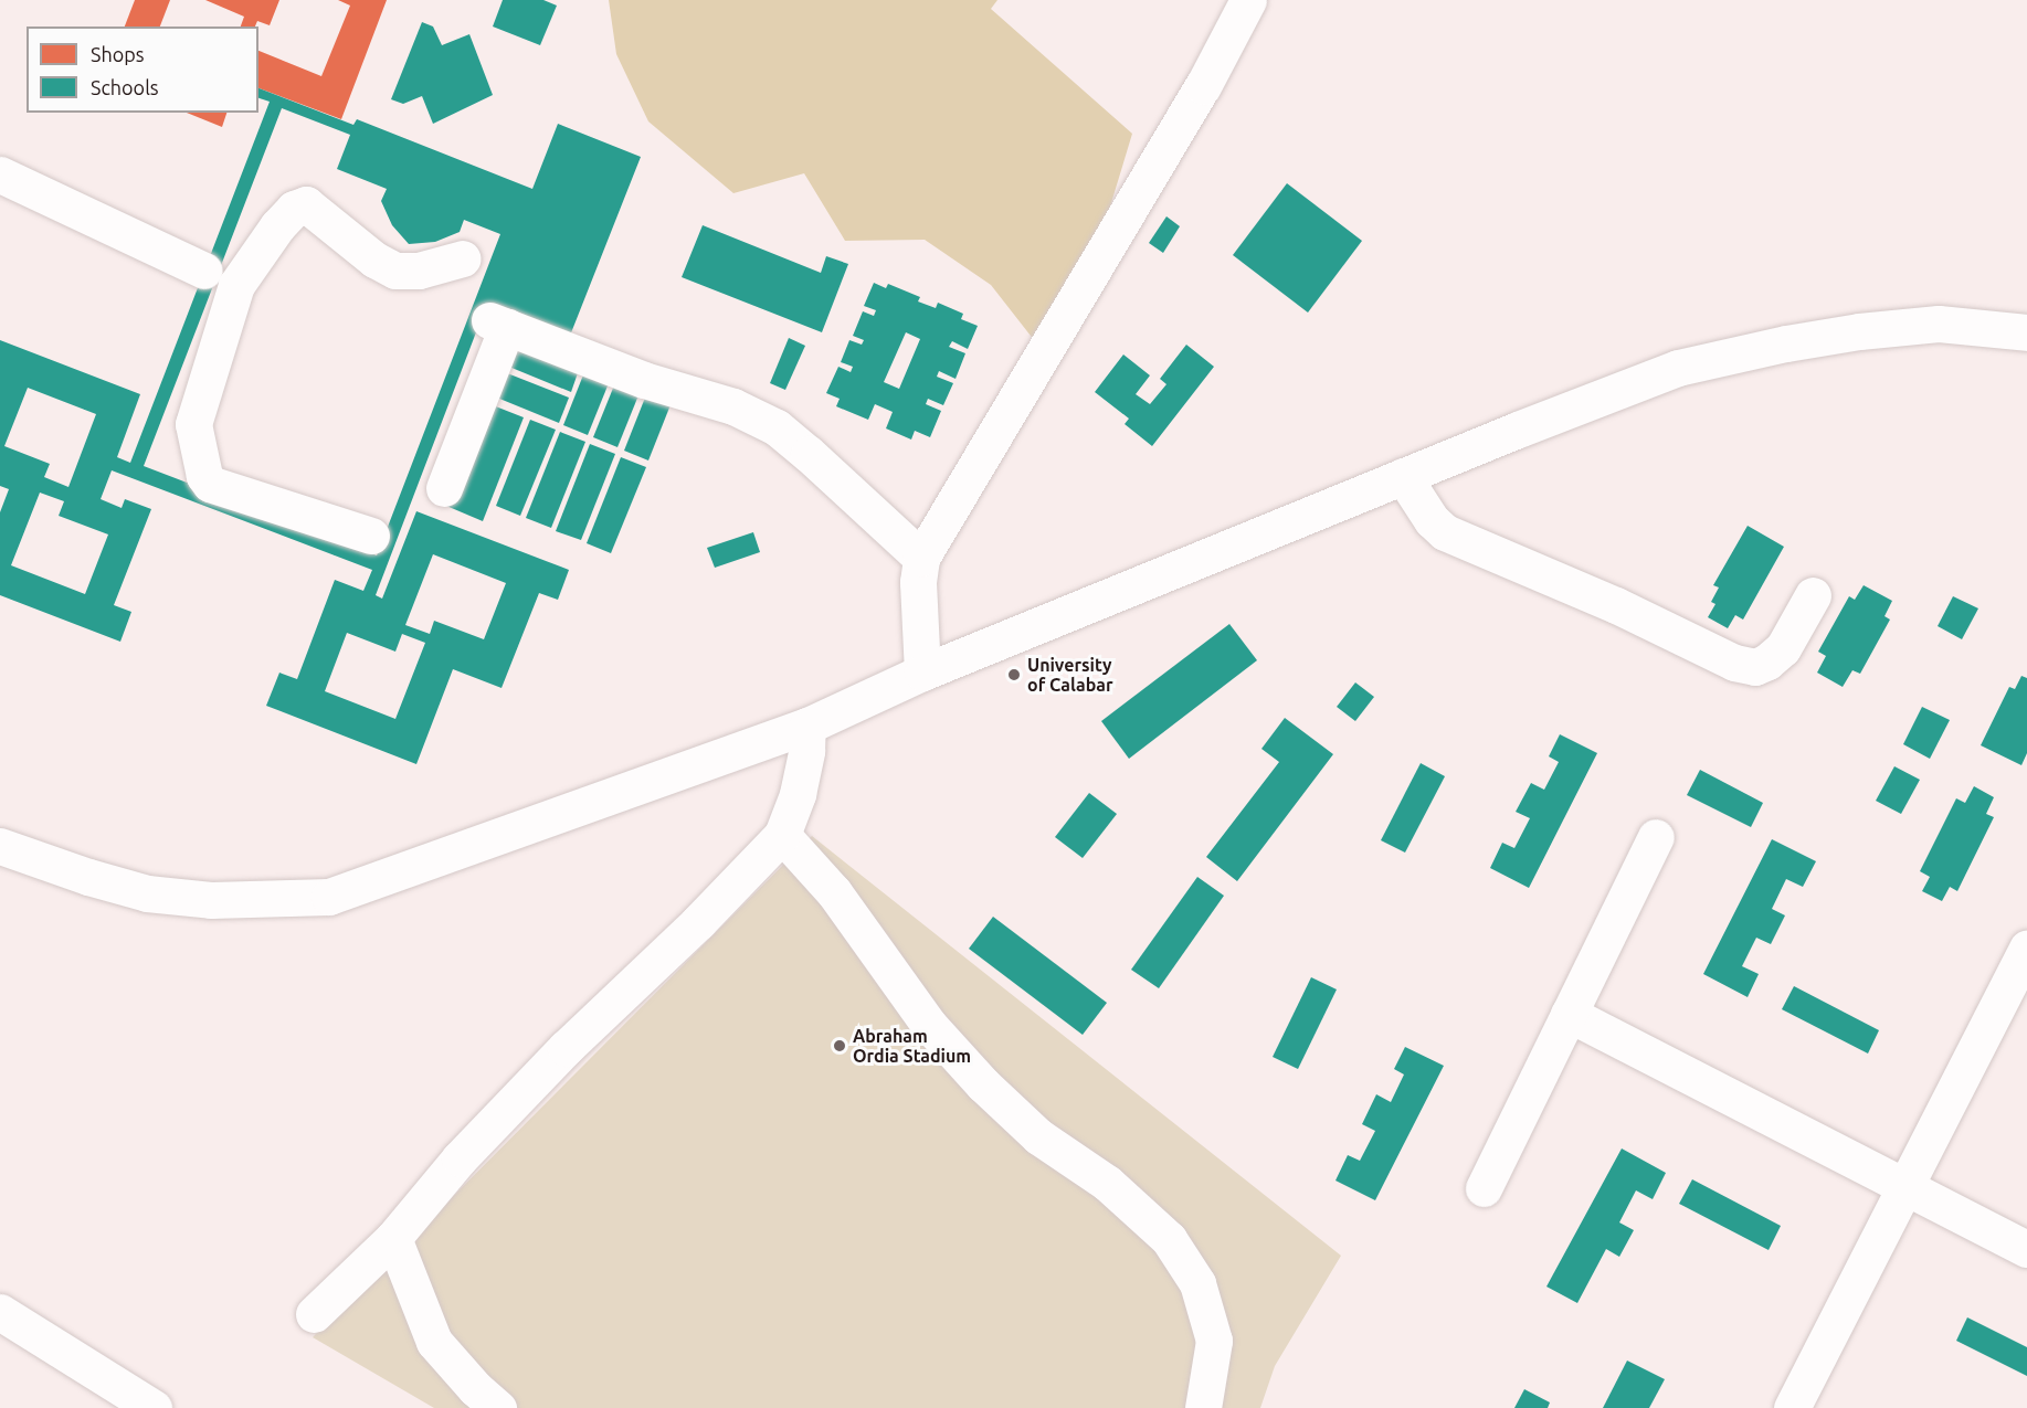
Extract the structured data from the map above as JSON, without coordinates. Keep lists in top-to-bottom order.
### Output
{
  "places": ["University of Calabar", "Abraham Ordia Stadium"],
  "legend": ["Shops", "Schools"]
}
